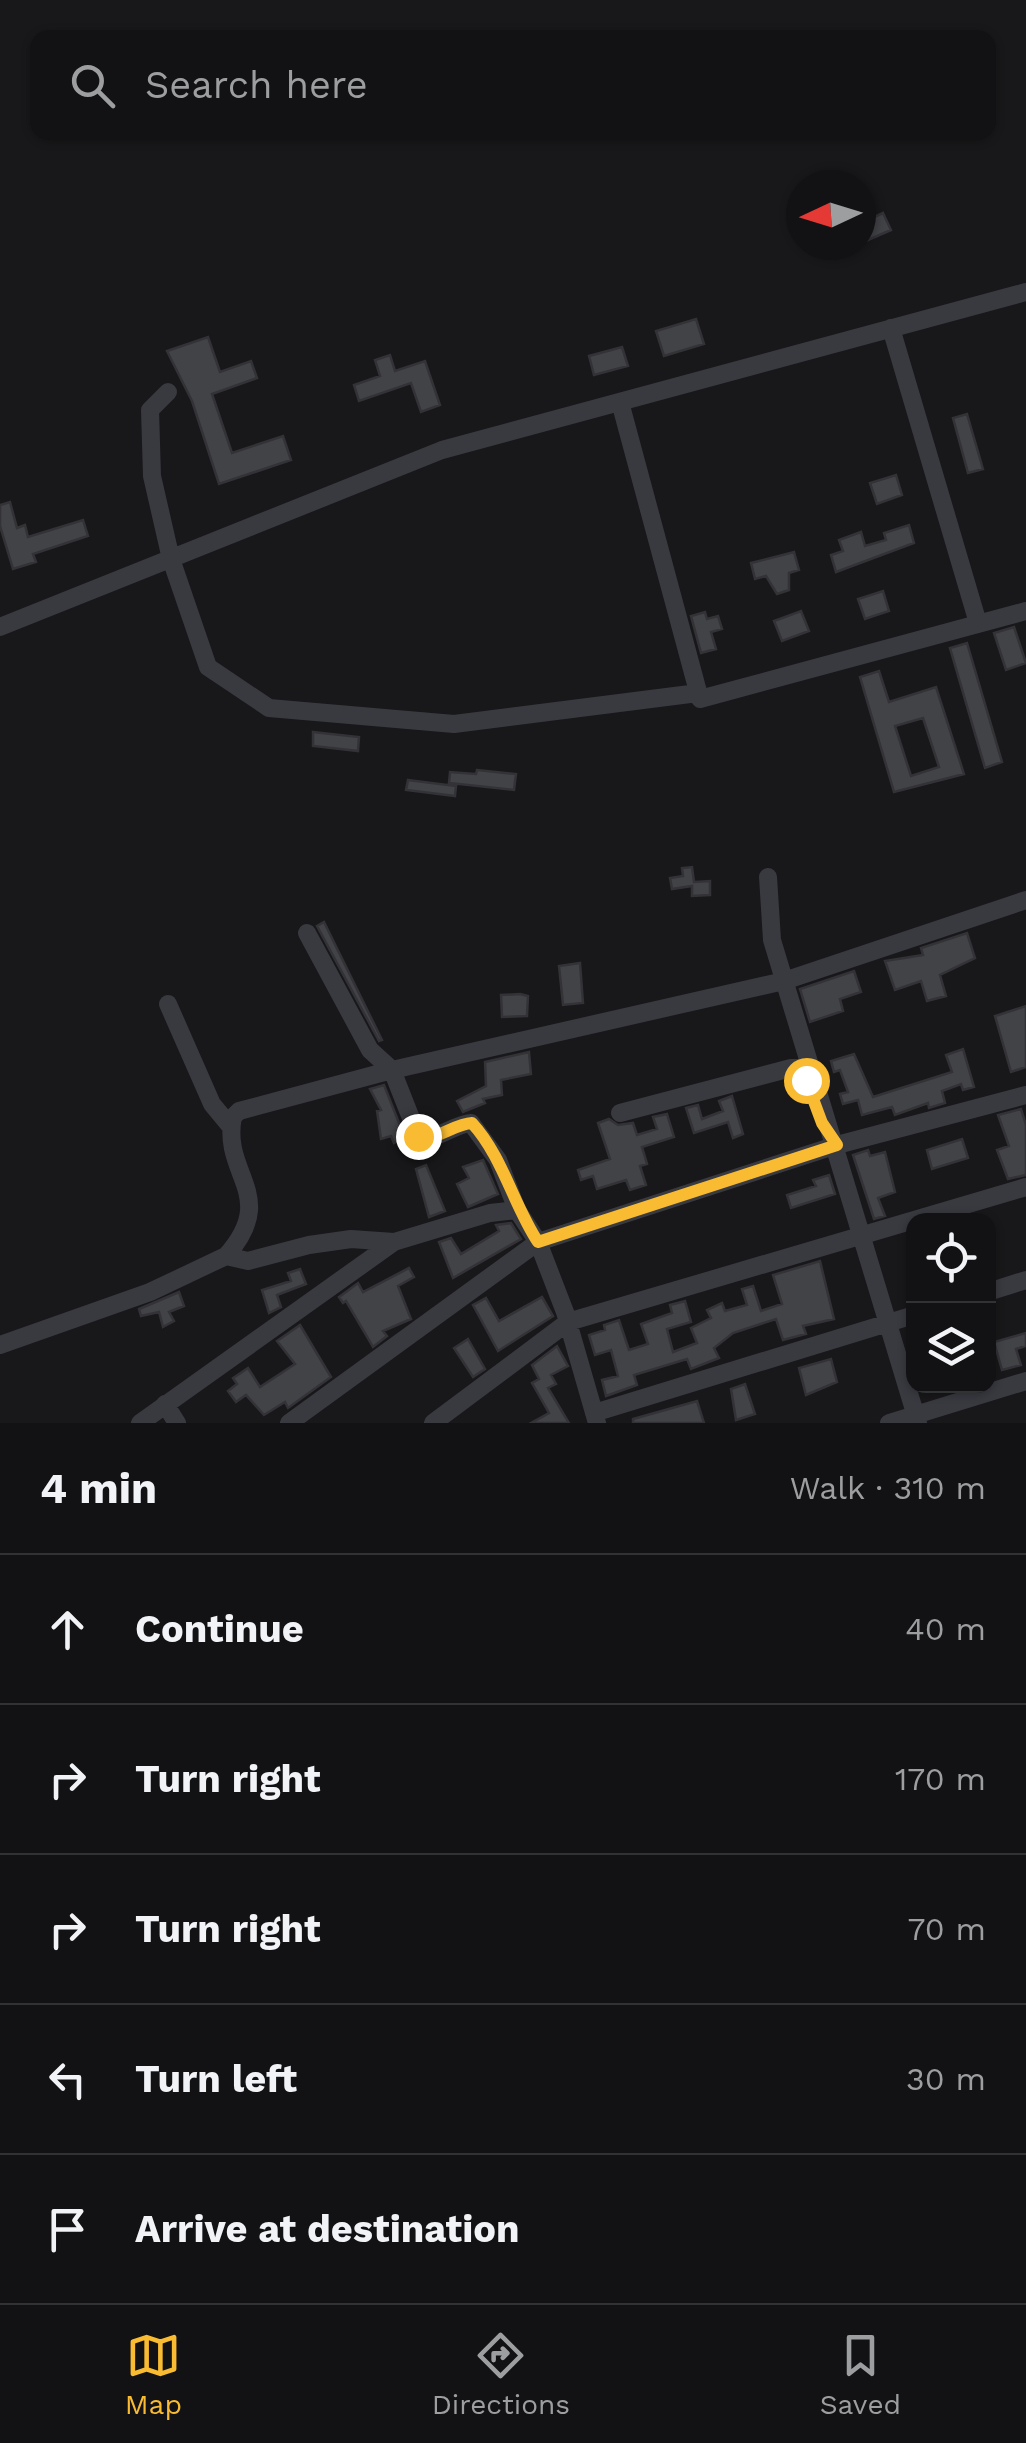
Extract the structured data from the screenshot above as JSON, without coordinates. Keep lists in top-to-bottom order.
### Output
{
  "north": "left",
  "page": {
    "search": "Search here",
    "heading": ["4 min", "Walk · 310 m"],
    "list": [
      ["Continue", "40 m"],
      ["Turn right", "170 m"],
      ["Turn right", "70 m"],
      ["Turn left", "30 m"],
      "Arrive at destination"
    ],
    "nav": ["Map", "Directions", "Saved"]
  }
}
